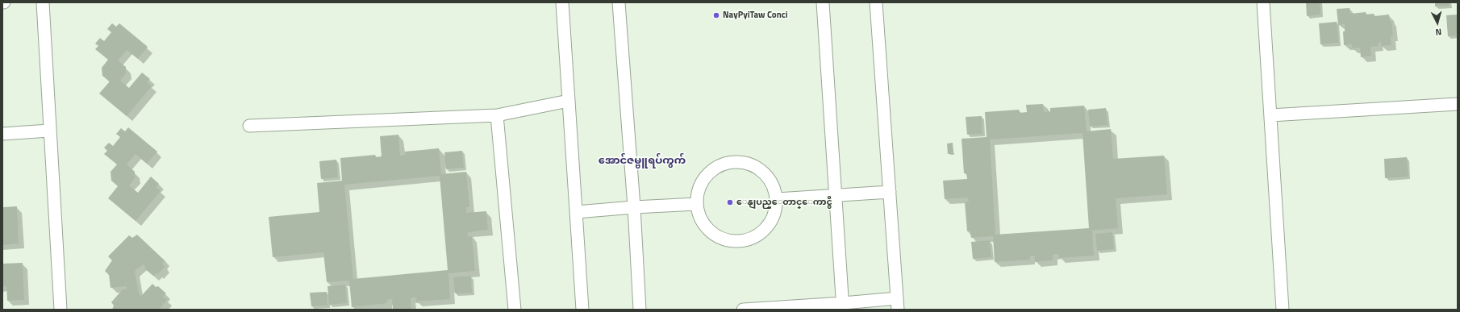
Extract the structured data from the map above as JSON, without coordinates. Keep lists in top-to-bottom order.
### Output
{
  "districts": ["အောင်ဇမ္ဗူရပ်ကွက်"],
  "places": ["NayPyiTaw Conci", "ေနျပည္ေတာင္ေကာင္စီ"],
  "north": "bottom"
}
